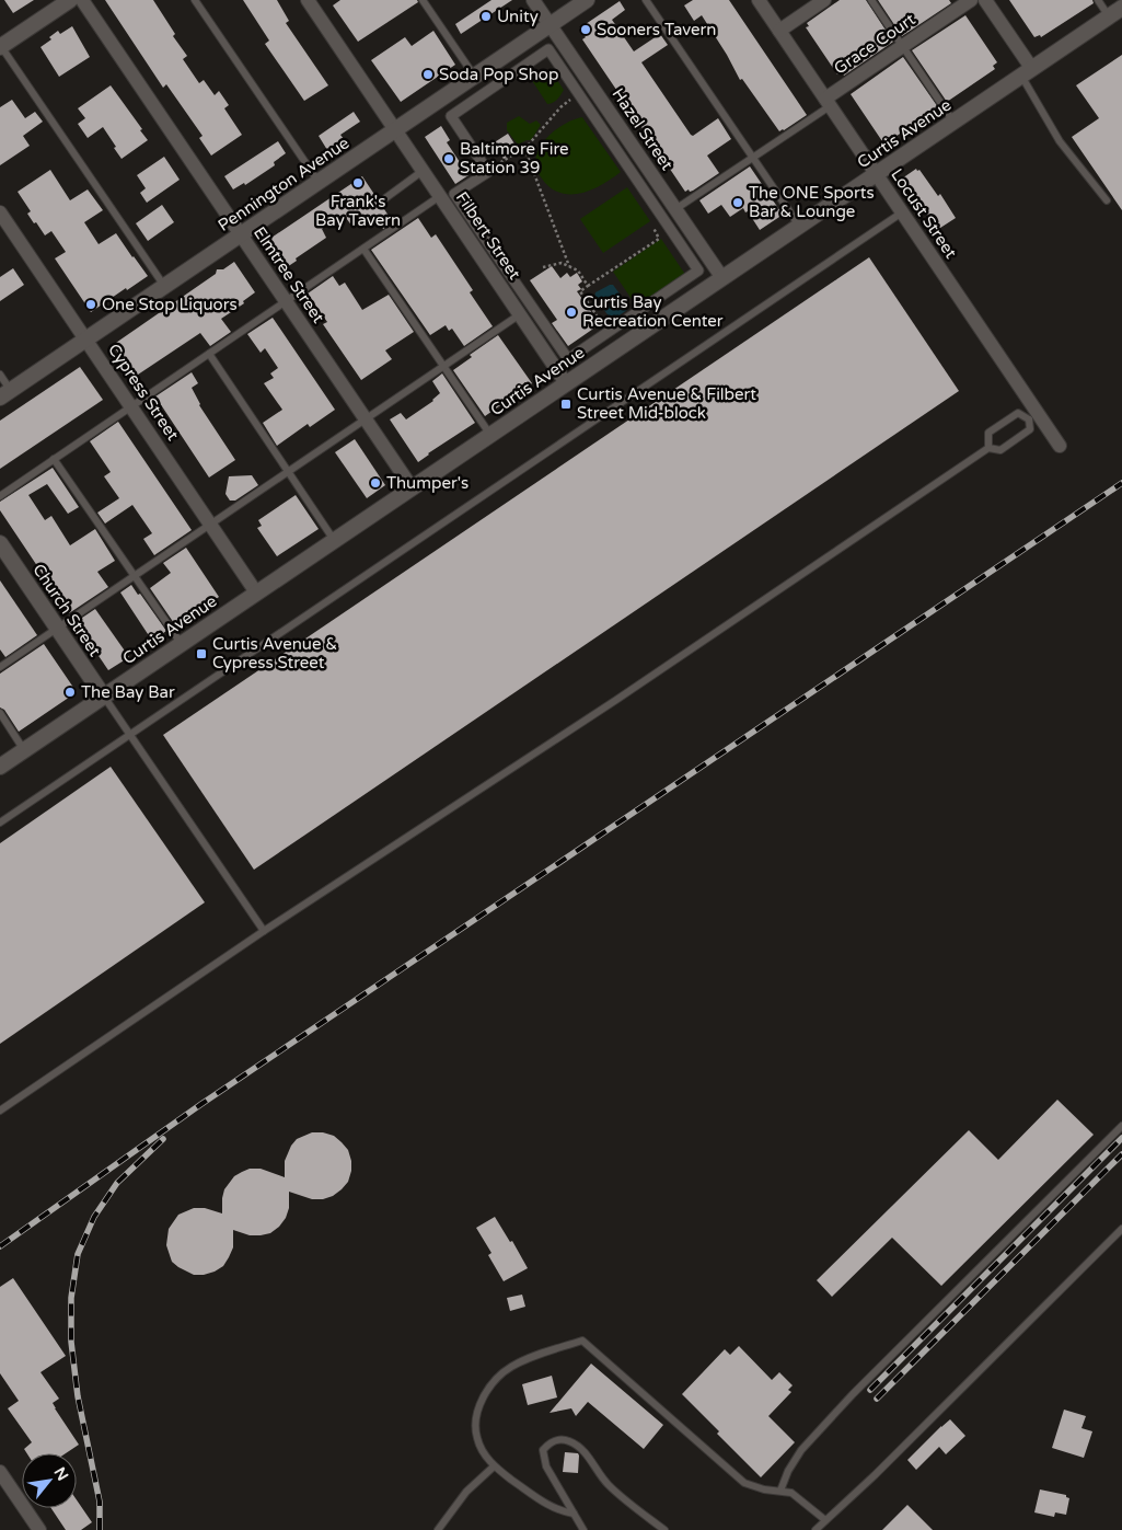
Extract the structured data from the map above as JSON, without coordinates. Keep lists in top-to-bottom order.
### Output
{
  "streets": {
    "main road": ["Curtis Avenue", "Pennington Avenue", "Church Street"],
    "street": [
      "Grace Court",
      "Hazel Street",
      "Locust Street",
      "Filbert Street",
      "Elmtree Street",
      "Cypress Street"
    ]
  },
  "crossings": [
    ["Grace Court", "Locust Street"],
    ["Hazel Street", "Curtis Avenue"],
    ["Hazel Street", "Pennington Avenue"],
    ["Curtis Avenue", "Locust Street"],
    ["Curtis Avenue", "Filbert Street"],
    ["Curtis Avenue", "Elmtree Street"],
    ["Curtis Avenue", "Cypress Street"],
    ["Curtis Avenue", "Church Street"],
    ["Pennington Avenue", "Filbert Street"],
    ["Pennington Avenue", "Elmtree Street"],
    ["Pennington Avenue", "Cypress Street"]
  ],
  "places": {
    "other": [
      "Unity",
      "Sooners Tavern",
      "Soda Pop Shop",
      "Baltimore Fire Station 39",
      "Frank's Bay Tavern",
      "The ONE Sports Bar & Lounge",
      "One Stop Liquors",
      "Curtis Bay Recreation Center",
      "Thumper's",
      "The Bay Bar"
    ],
    "transit": ["Curtis Avenue & Filbert Street Mid-block", "Curtis Avenue & Cypress Street"]
  },
  "north": "top right"
}
